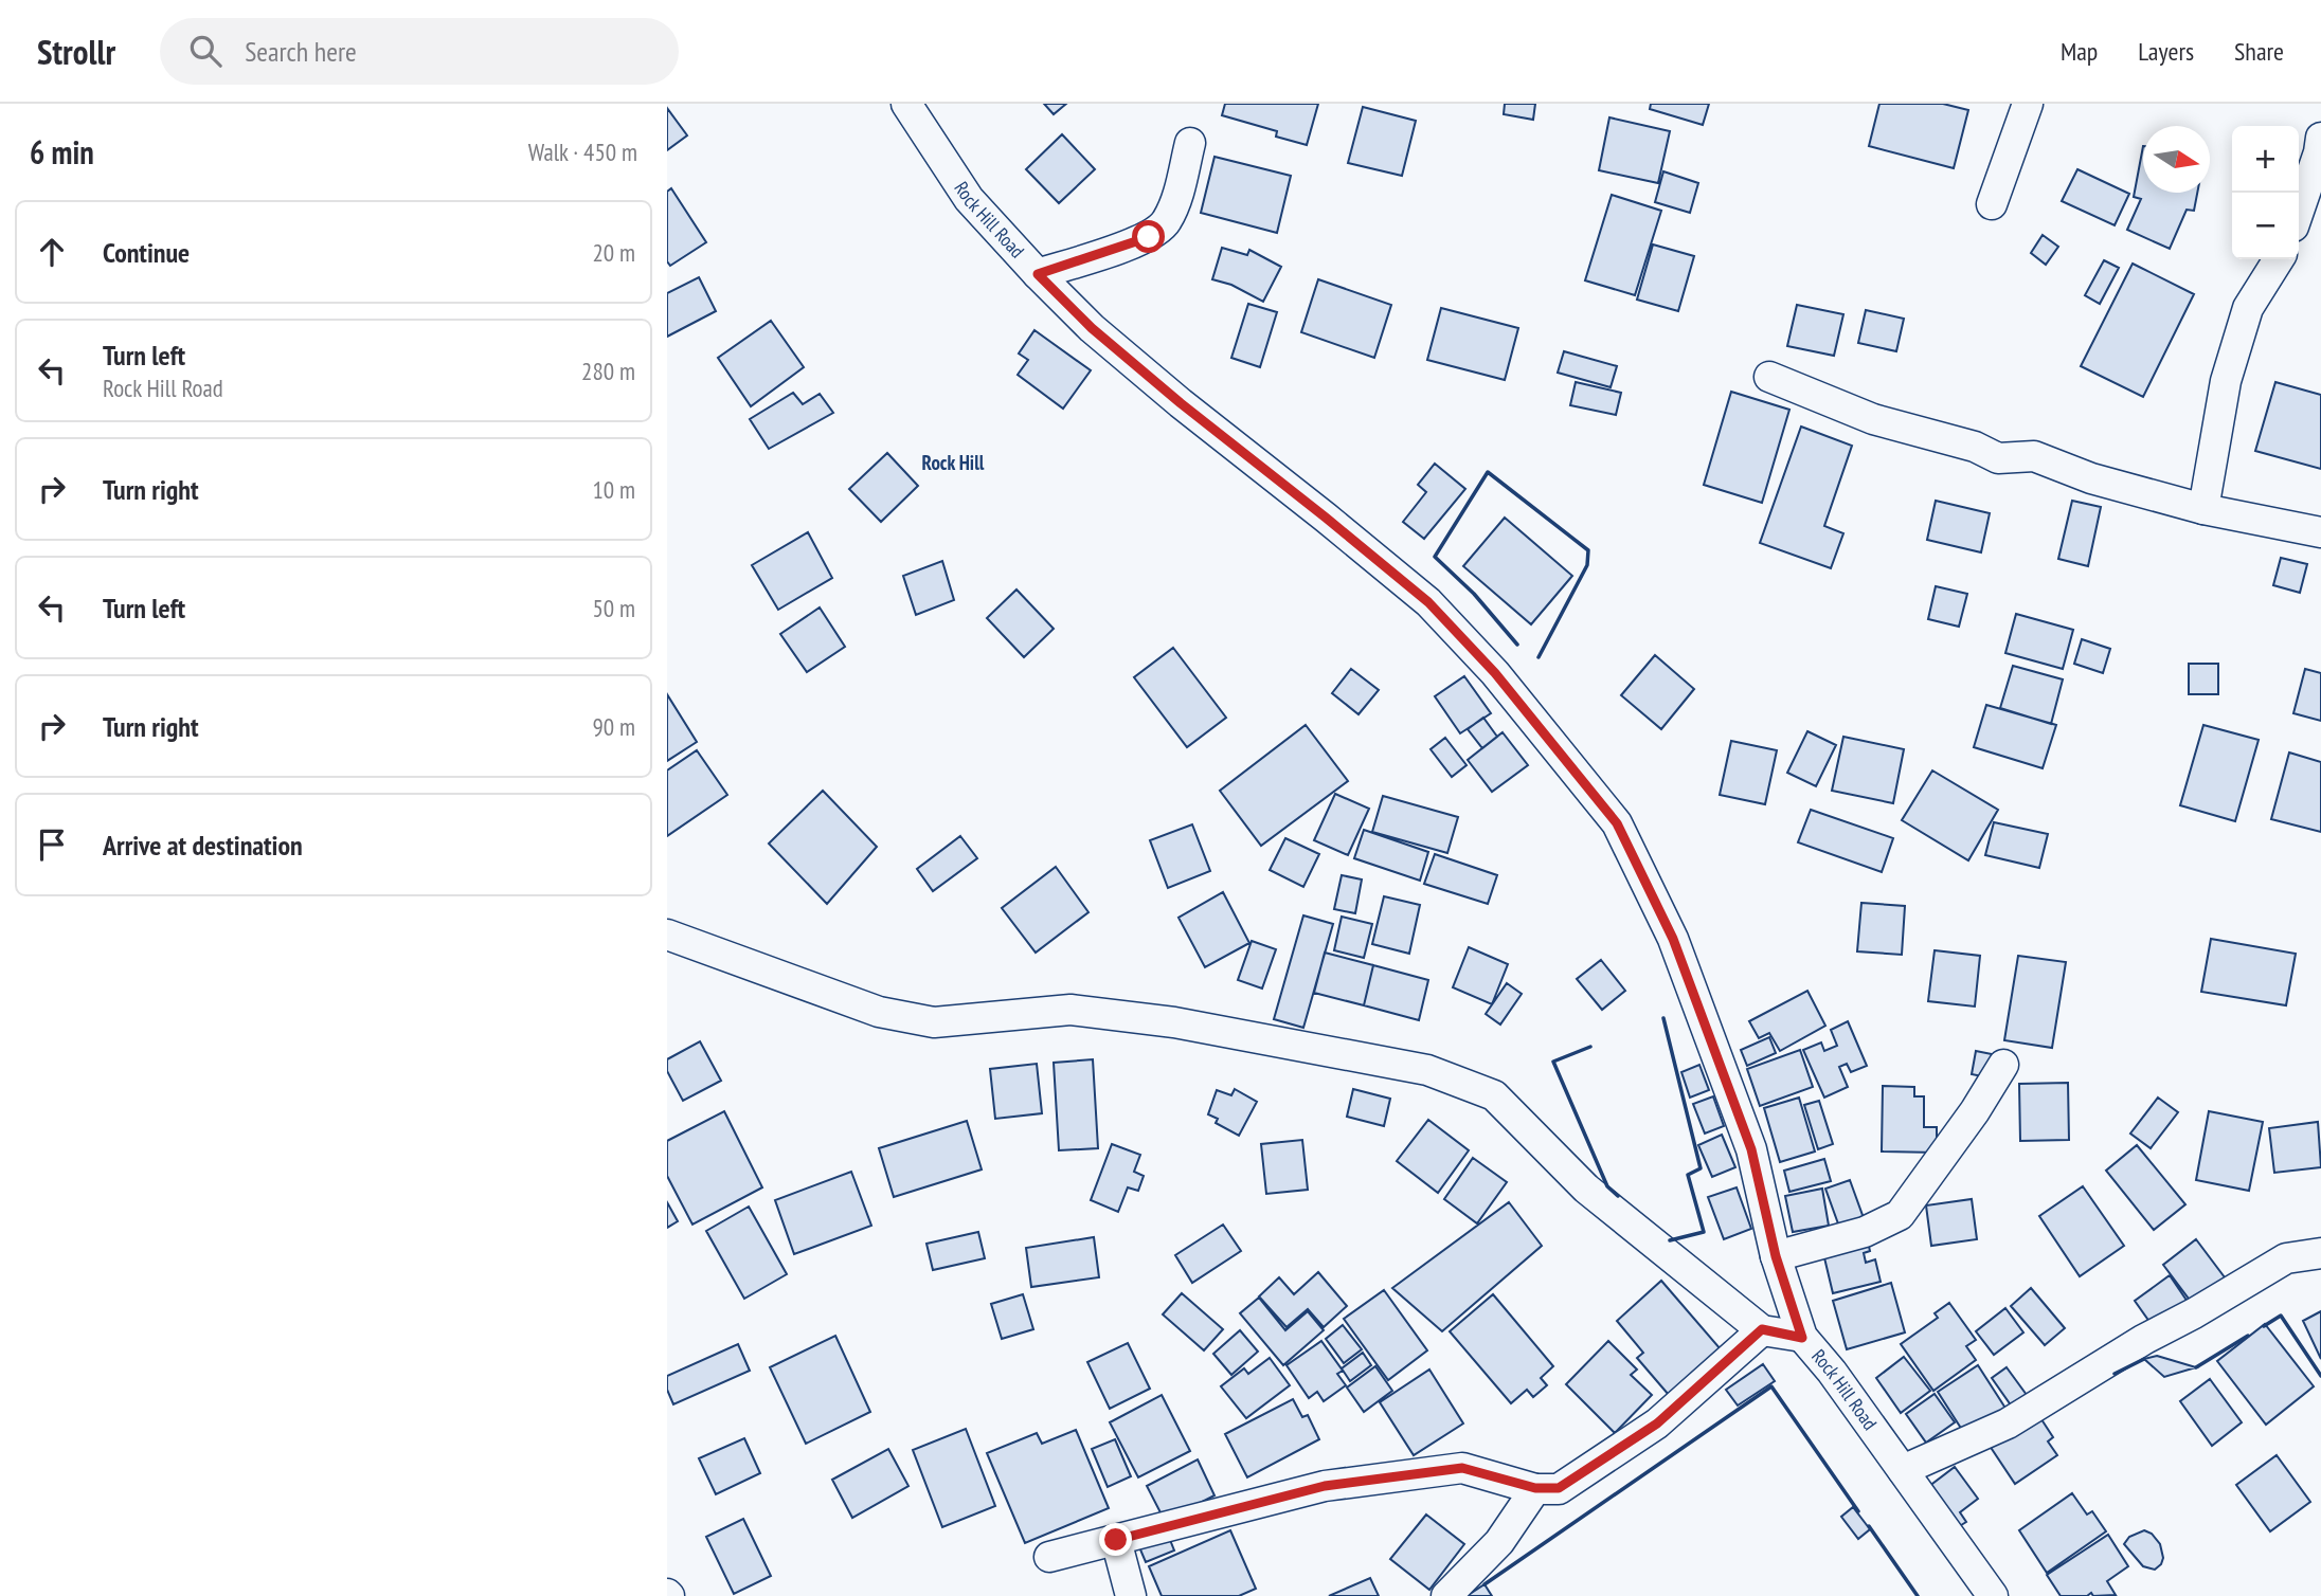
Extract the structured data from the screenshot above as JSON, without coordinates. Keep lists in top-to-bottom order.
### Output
{
  "streets": {
    "street": ["Rock Hill Road"]
  },
  "districts": ["Rock Hill"],
  "north": "right",
  "page": {
    "header": "Strollr",
    "search": "Search here",
    "nav": ["Map", "Layers", "Share"],
    "heading": ["6 min", "Walk · 450 m"],
    "map_buttons": ["+", "−"],
    "list": [
      ["Continue", "20 m"],
      ["Turn left", "Rock Hill Road", "280 m"],
      ["Turn right", "10 m"],
      ["Turn left", "50 m"],
      ["Turn right", "90 m"],
      "Arrive at destination"
    ]
  }
}
